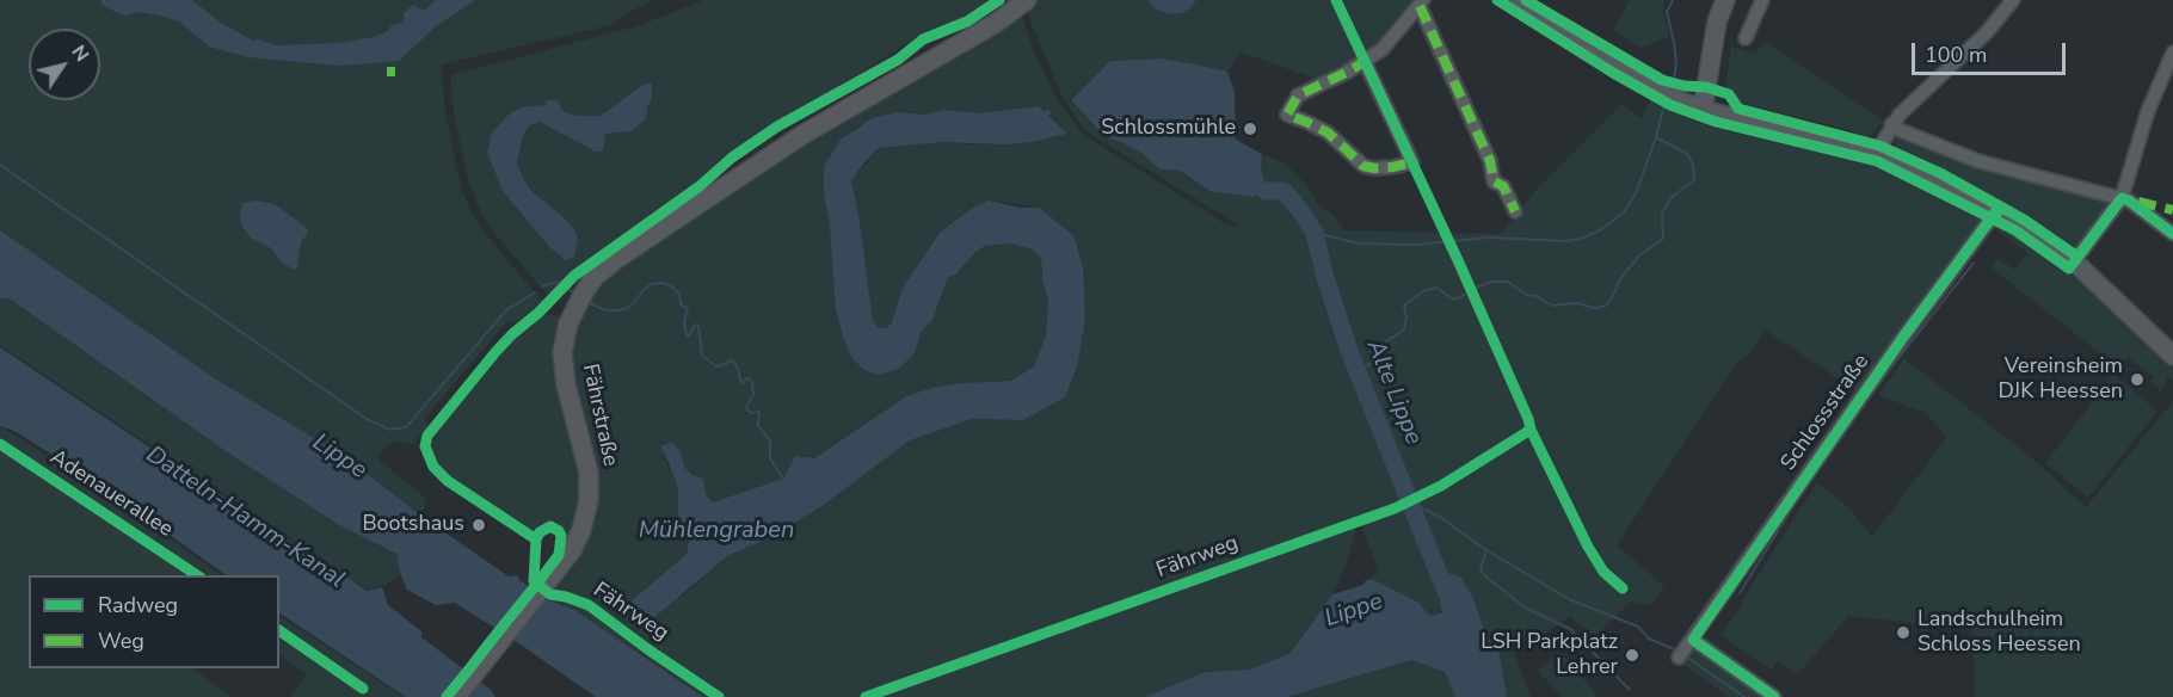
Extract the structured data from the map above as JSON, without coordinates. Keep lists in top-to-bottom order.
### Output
{
  "streets": {
    "main road": ["Fährstraße"],
    "street": ["Schlossstraße"],
    "cycle path": ["Adenauerallee", "Fährweg"]
  },
  "water": [
    "Alte Lippe",
    "Lippe",
    "Datteln-Hamm-Kanal",
    "Mühlengraben"
  ],
  "places": [
    "Schlossmühle",
    "Vereinsheim DJK Heessen",
    "Bootshaus",
    "Landschulheim Schloss Heessen",
    "LSH Parkplatz Lehrer"
  ],
  "legend": ["Radweg", "Weg"],
  "scale_bar": "100 m",
  "north": "top right"
}
